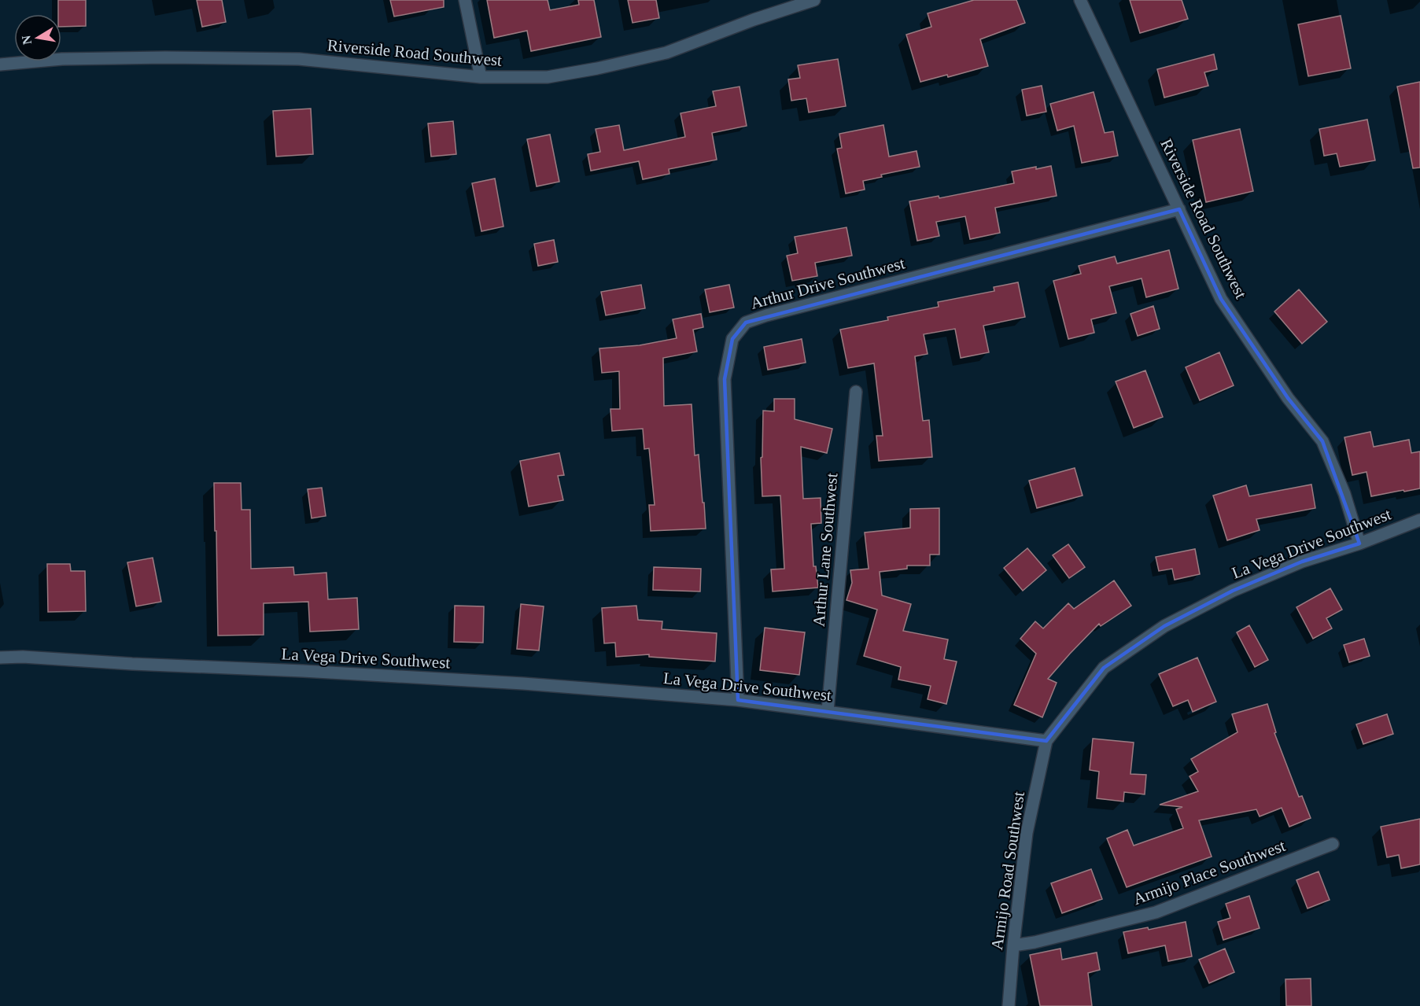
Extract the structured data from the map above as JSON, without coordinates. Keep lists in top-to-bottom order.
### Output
{
  "streets": {
    "street": [
      "Riverside Road Southwest",
      "Arthur Drive Southwest",
      "La Vega Drive Southwest",
      "Arthur Lane Southwest",
      "Armijo Road Southwest",
      "Armijo Place Southwest"
    ]
  },
  "crossings": [
    ["Riverside Road Southwest", "Arthur Drive Southwest"],
    ["Riverside Road Southwest", "La Vega Drive Southwest"],
    ["Arthur Drive Southwest", "La Vega Drive Southwest"],
    ["La Vega Drive Southwest", "Arthur Lane Southwest"],
    ["La Vega Drive Southwest", "Armijo Road Southwest"],
    ["Armijo Road Southwest", "Armijo Place Southwest"]
  ],
  "north": "left"
}
